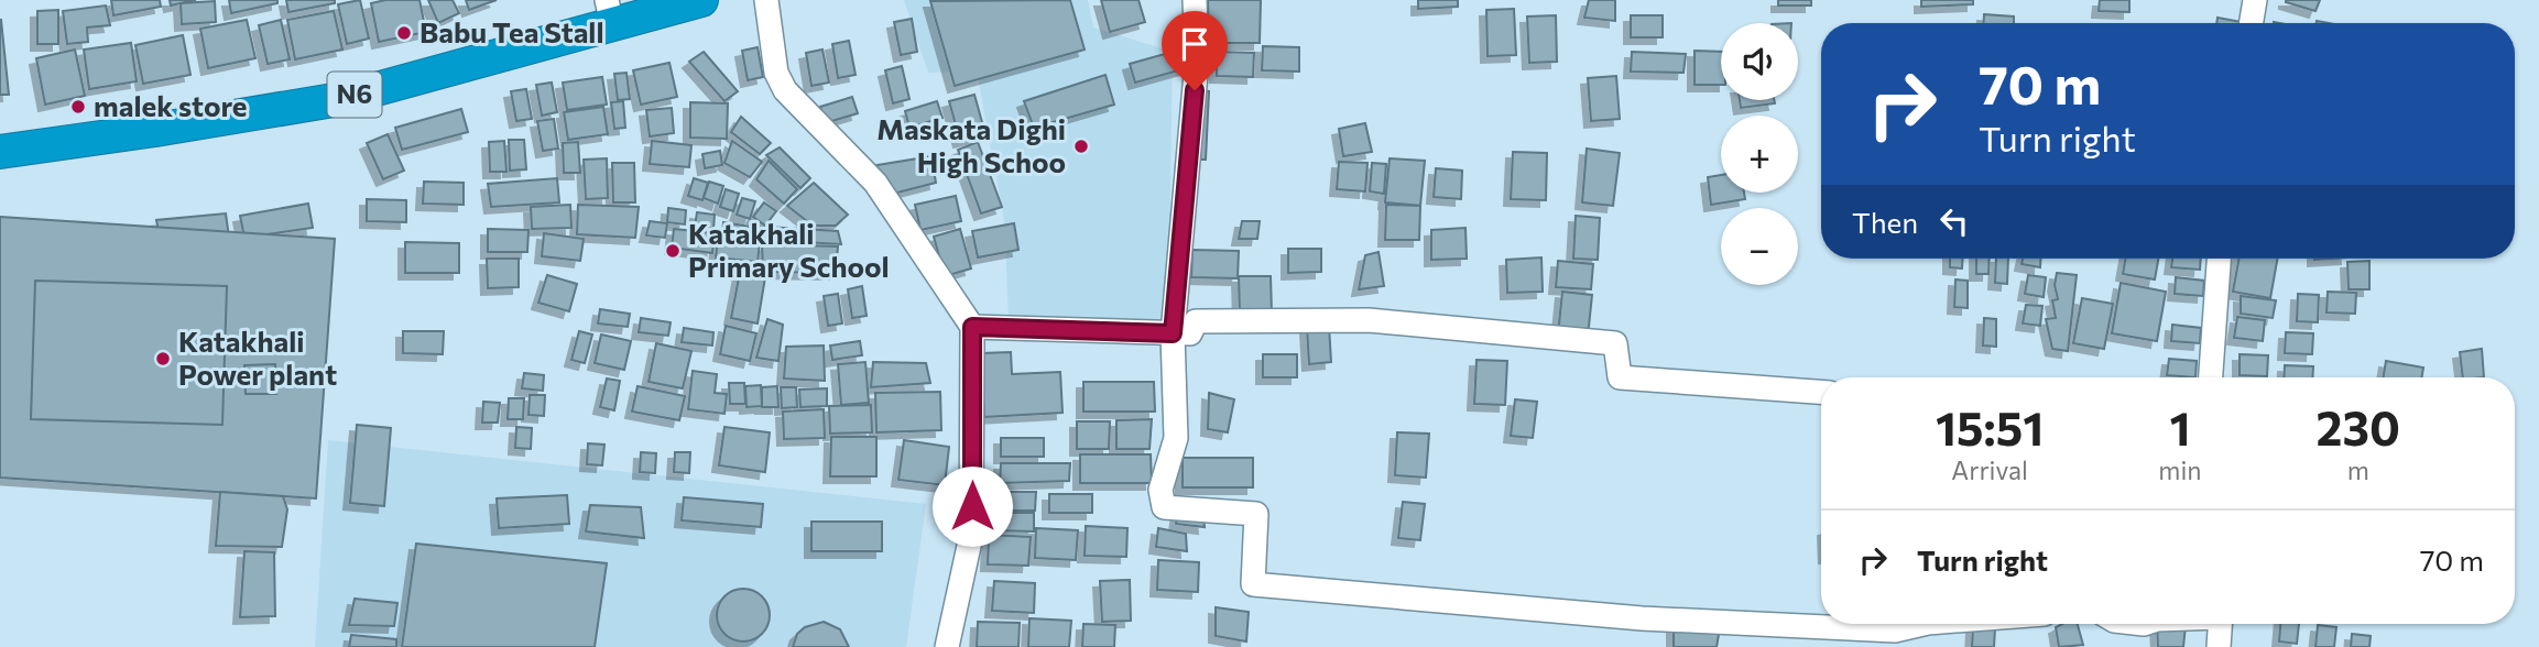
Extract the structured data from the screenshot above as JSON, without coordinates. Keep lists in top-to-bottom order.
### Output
{
  "streets": {
    "highway": ["N6"]
  },
  "places": [
    "Babu Tea Stall",
    "malek store",
    "Maskata Dighi High Schoo",
    "Katakhali Primary School",
    "Katakhali Power plant"
  ],
  "page": {
    "map_buttons": ["+", "−"],
    "turn": ["70 m", "Turn right"],
    "then": "Then",
    "eta": [
      "15:51",
      "Arrival",
      "1",
      "min",
      "230",
      "m"
    ],
    "list": [
      {
        "name": "Turn right",
        "value": "70 m"
      }
    ]
  }
}
